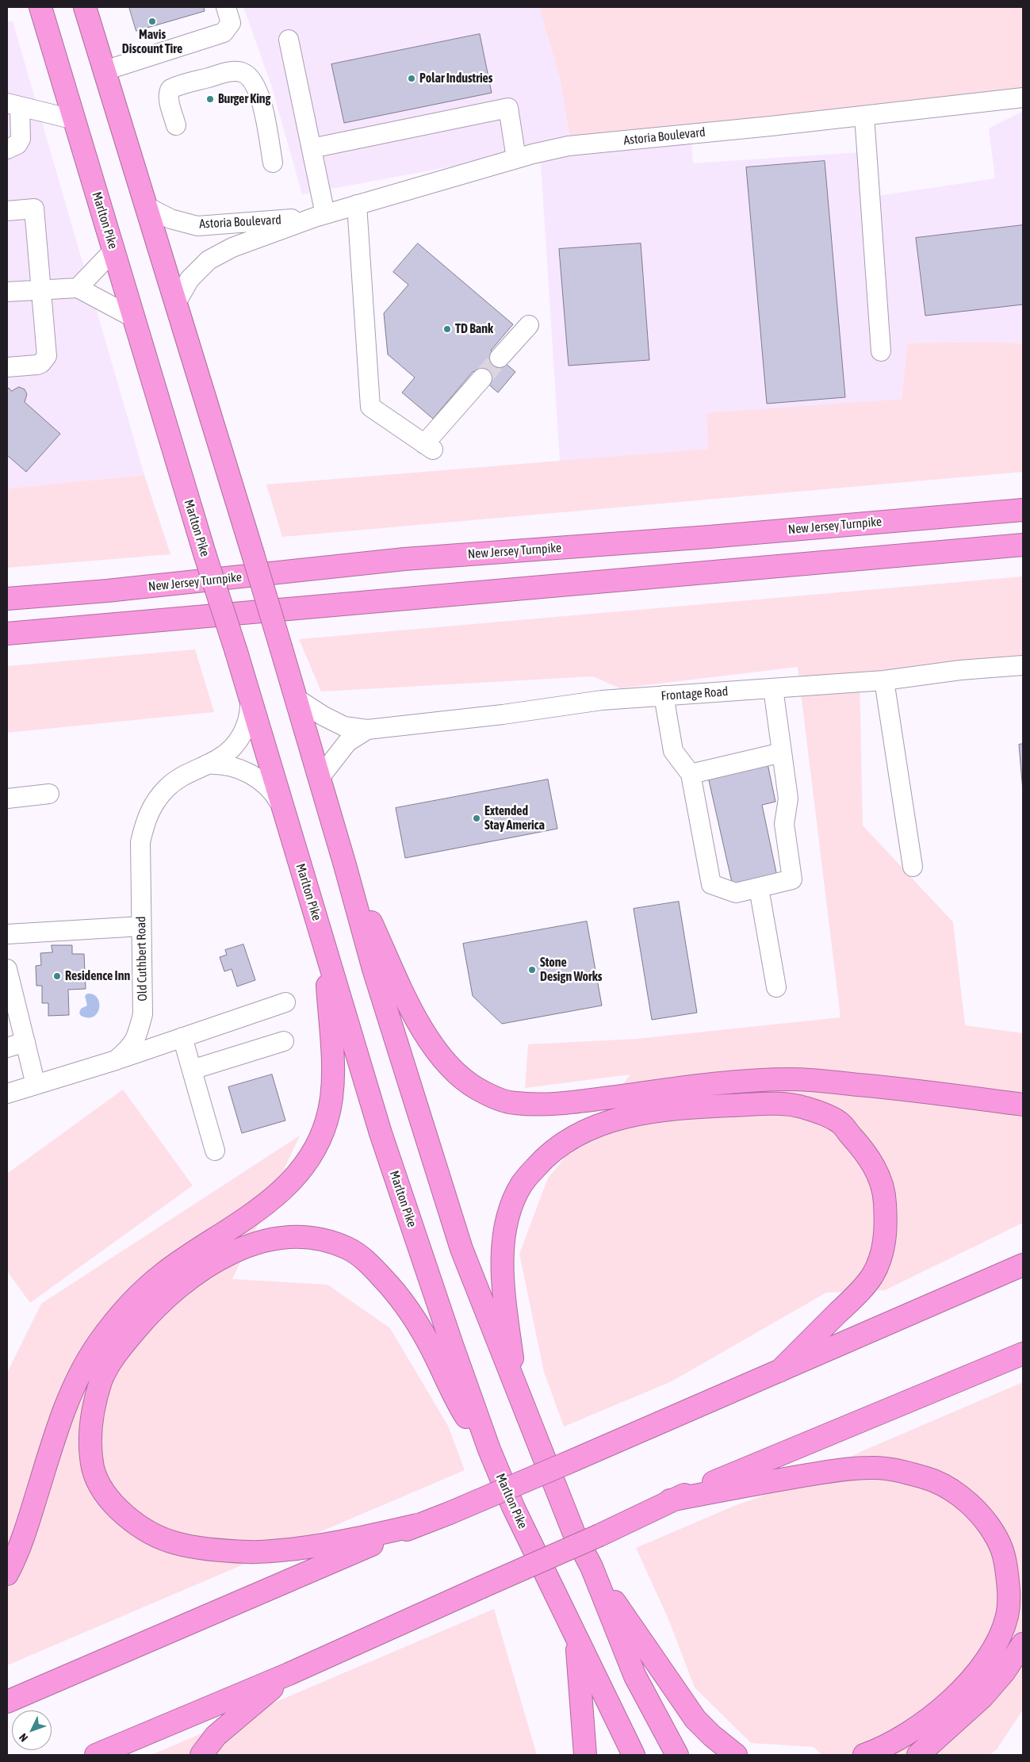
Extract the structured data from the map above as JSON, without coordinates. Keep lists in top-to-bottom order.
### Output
{
  "streets": {
    "highway": ["Marlton Pike", "New Jersey Turnpike"],
    "street": ["Astoria Boulevard", "Frontage Road", "Old Cuthbert Road"]
  },
  "crossings": [
    ["Marlton Pike", "Old Cuthbert Road"]
  ],
  "places": [
    "Mavis Discount Tire",
    "Polar Industries",
    "Burger King",
    "TD Bank",
    "Extended Stay America",
    "Stone Design Works",
    "Residence Inn"
  ],
  "north": "bottom left"
}
